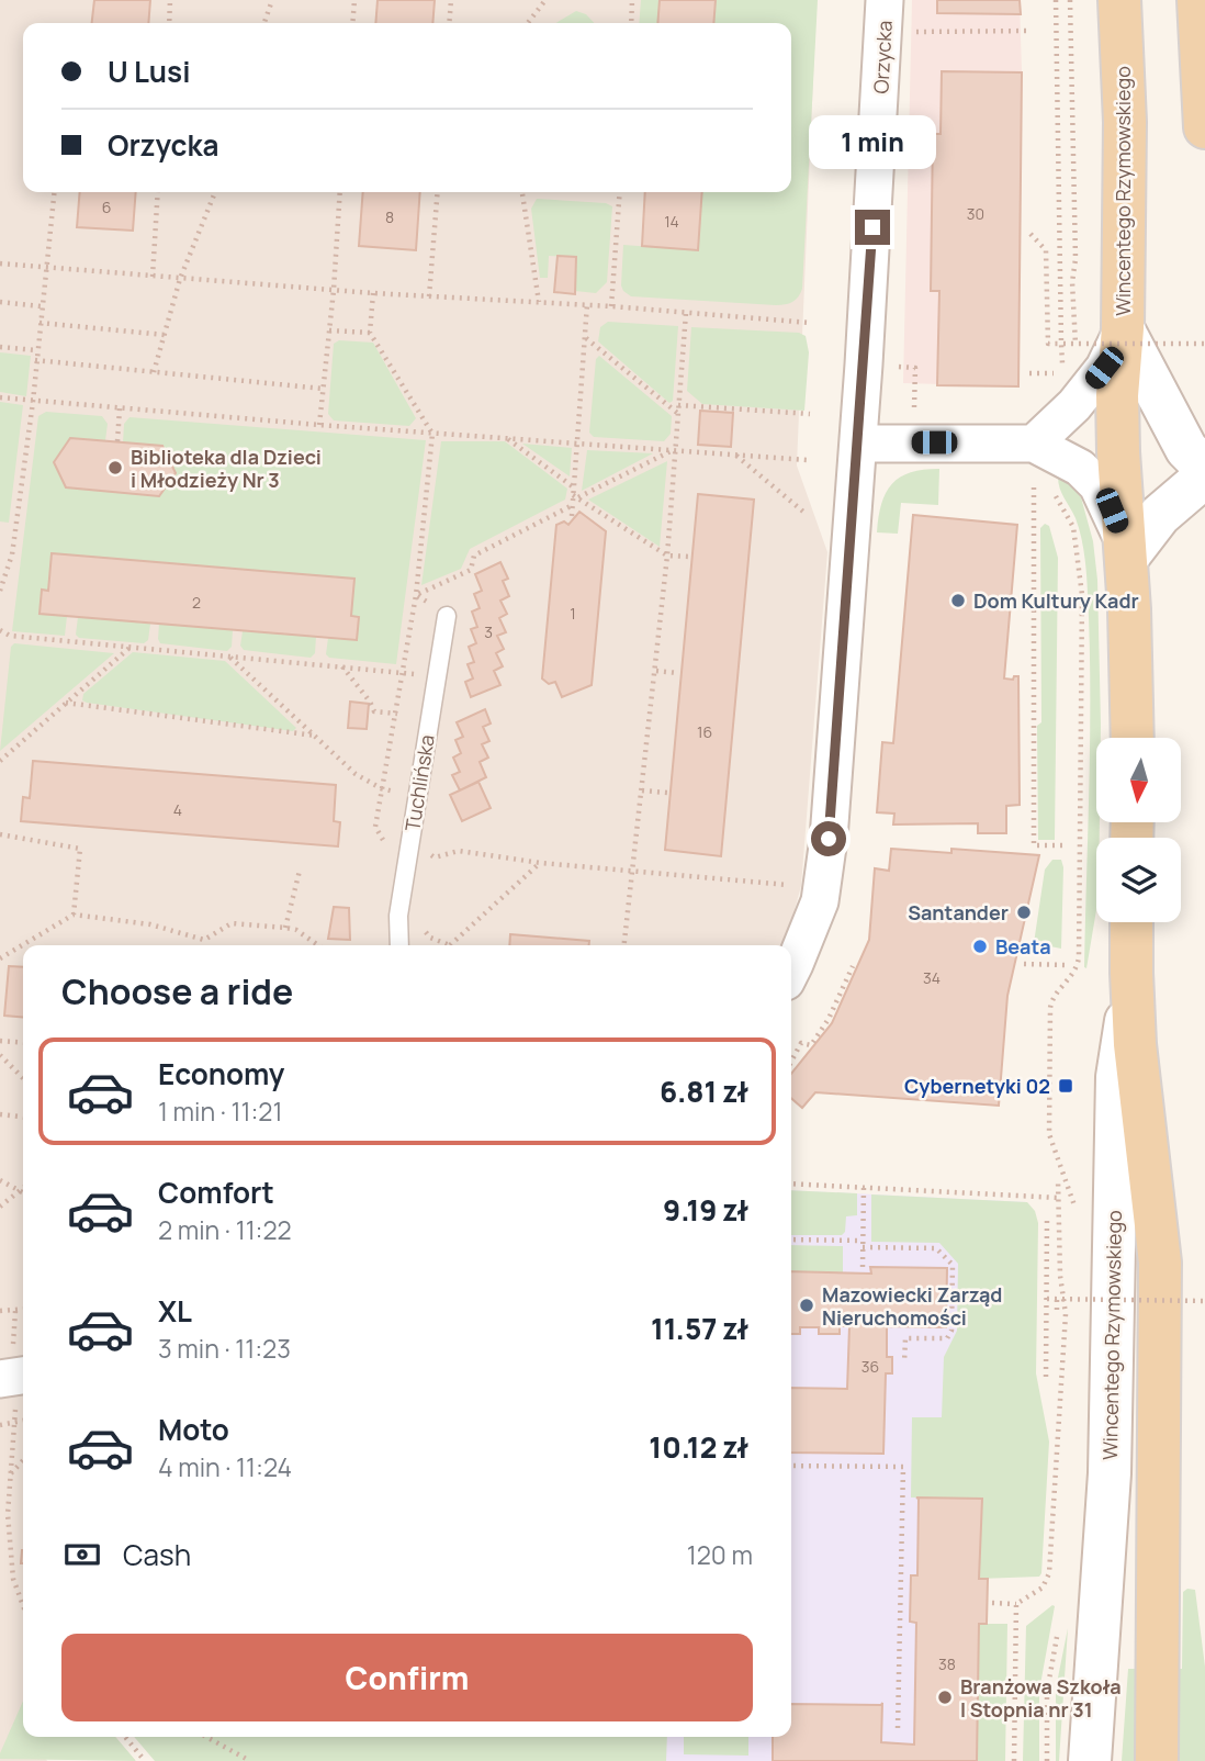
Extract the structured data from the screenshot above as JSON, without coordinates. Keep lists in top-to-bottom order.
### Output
{
  "streets": {
    "main road": ["Wincentego Rzymowskiego"],
    "street": ["Orzycka"],
    "lane": ["Tuchlińska"]
  },
  "places": {
    "other": [
      "Biblioteka dla Dzieci i Młodzieży Nr 3",
      "Dom Kultury Kadr",
      "Santander",
      "Beata",
      "Mazowiecki Zarząd Nieruchomości",
      "Branżowa Szkoła I Stopnia nr 31"
    ],
    "transit": ["Cybernetyki 02"]
  },
  "house_numbers": [
    "6",
    "30",
    "8",
    "14",
    "2",
    "1",
    "3",
    "16",
    "4",
    "34",
    "36",
    "38"
  ],
  "north": "bottom",
  "page": {
    "banner": ["U Lusi", "Orzycka"],
    "bubble": "1 min",
    "heading": "Choose a ride",
    "list": [
      {
        "name": "Economy",
        "note": "1 min · 11:21",
        "value": "6.81 zł"
      },
      {
        "name": "Comfort",
        "note": "2 min · 11:22",
        "value": "9.19 zł"
      },
      {
        "name": "XL",
        "note": "3 min · 11:23",
        "value": "11.57 zł"
      },
      {
        "name": "Moto",
        "note": "4 min · 11:24",
        "value": "10.12 zł"
      }
    ],
    "pay": ["Cash", "120 m"],
    "buttons": "Confirm"
  }
}
